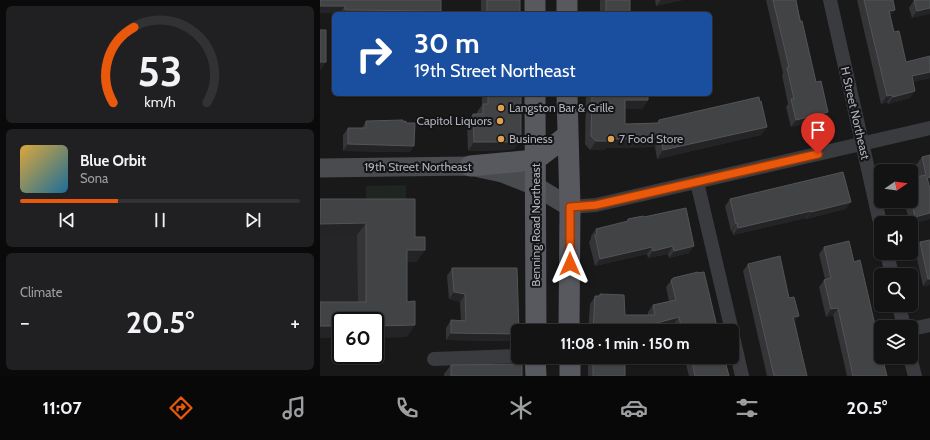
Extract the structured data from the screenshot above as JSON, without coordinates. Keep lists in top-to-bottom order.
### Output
{
  "streets": {
    "main road": ["19th Street Northeast", "Benning Road Northeast"],
    "street": ["H Street Northeast"]
  },
  "crossings": [
    ["19th Street Northeast", "Benning Road Northeast"]
  ],
  "places": [
    "Langston Bar & Grille",
    "Capitol Liquors",
    "Business",
    "7 Food Store"
  ],
  "north": "right",
  "page": {
    "turn": ["30 m", "19th Street Northeast"],
    "song": ["Blue Orbit", "Sona"],
    "tile": "Climate",
    "heat": ["−", "20.5°", "+"],
    "limit": "60",
    "trip": "11:08 · 1 min · 150 m",
    "tabs": ["11:07", "20.5°"],
    "gauge": ["53", "km/h"]
  }
}
